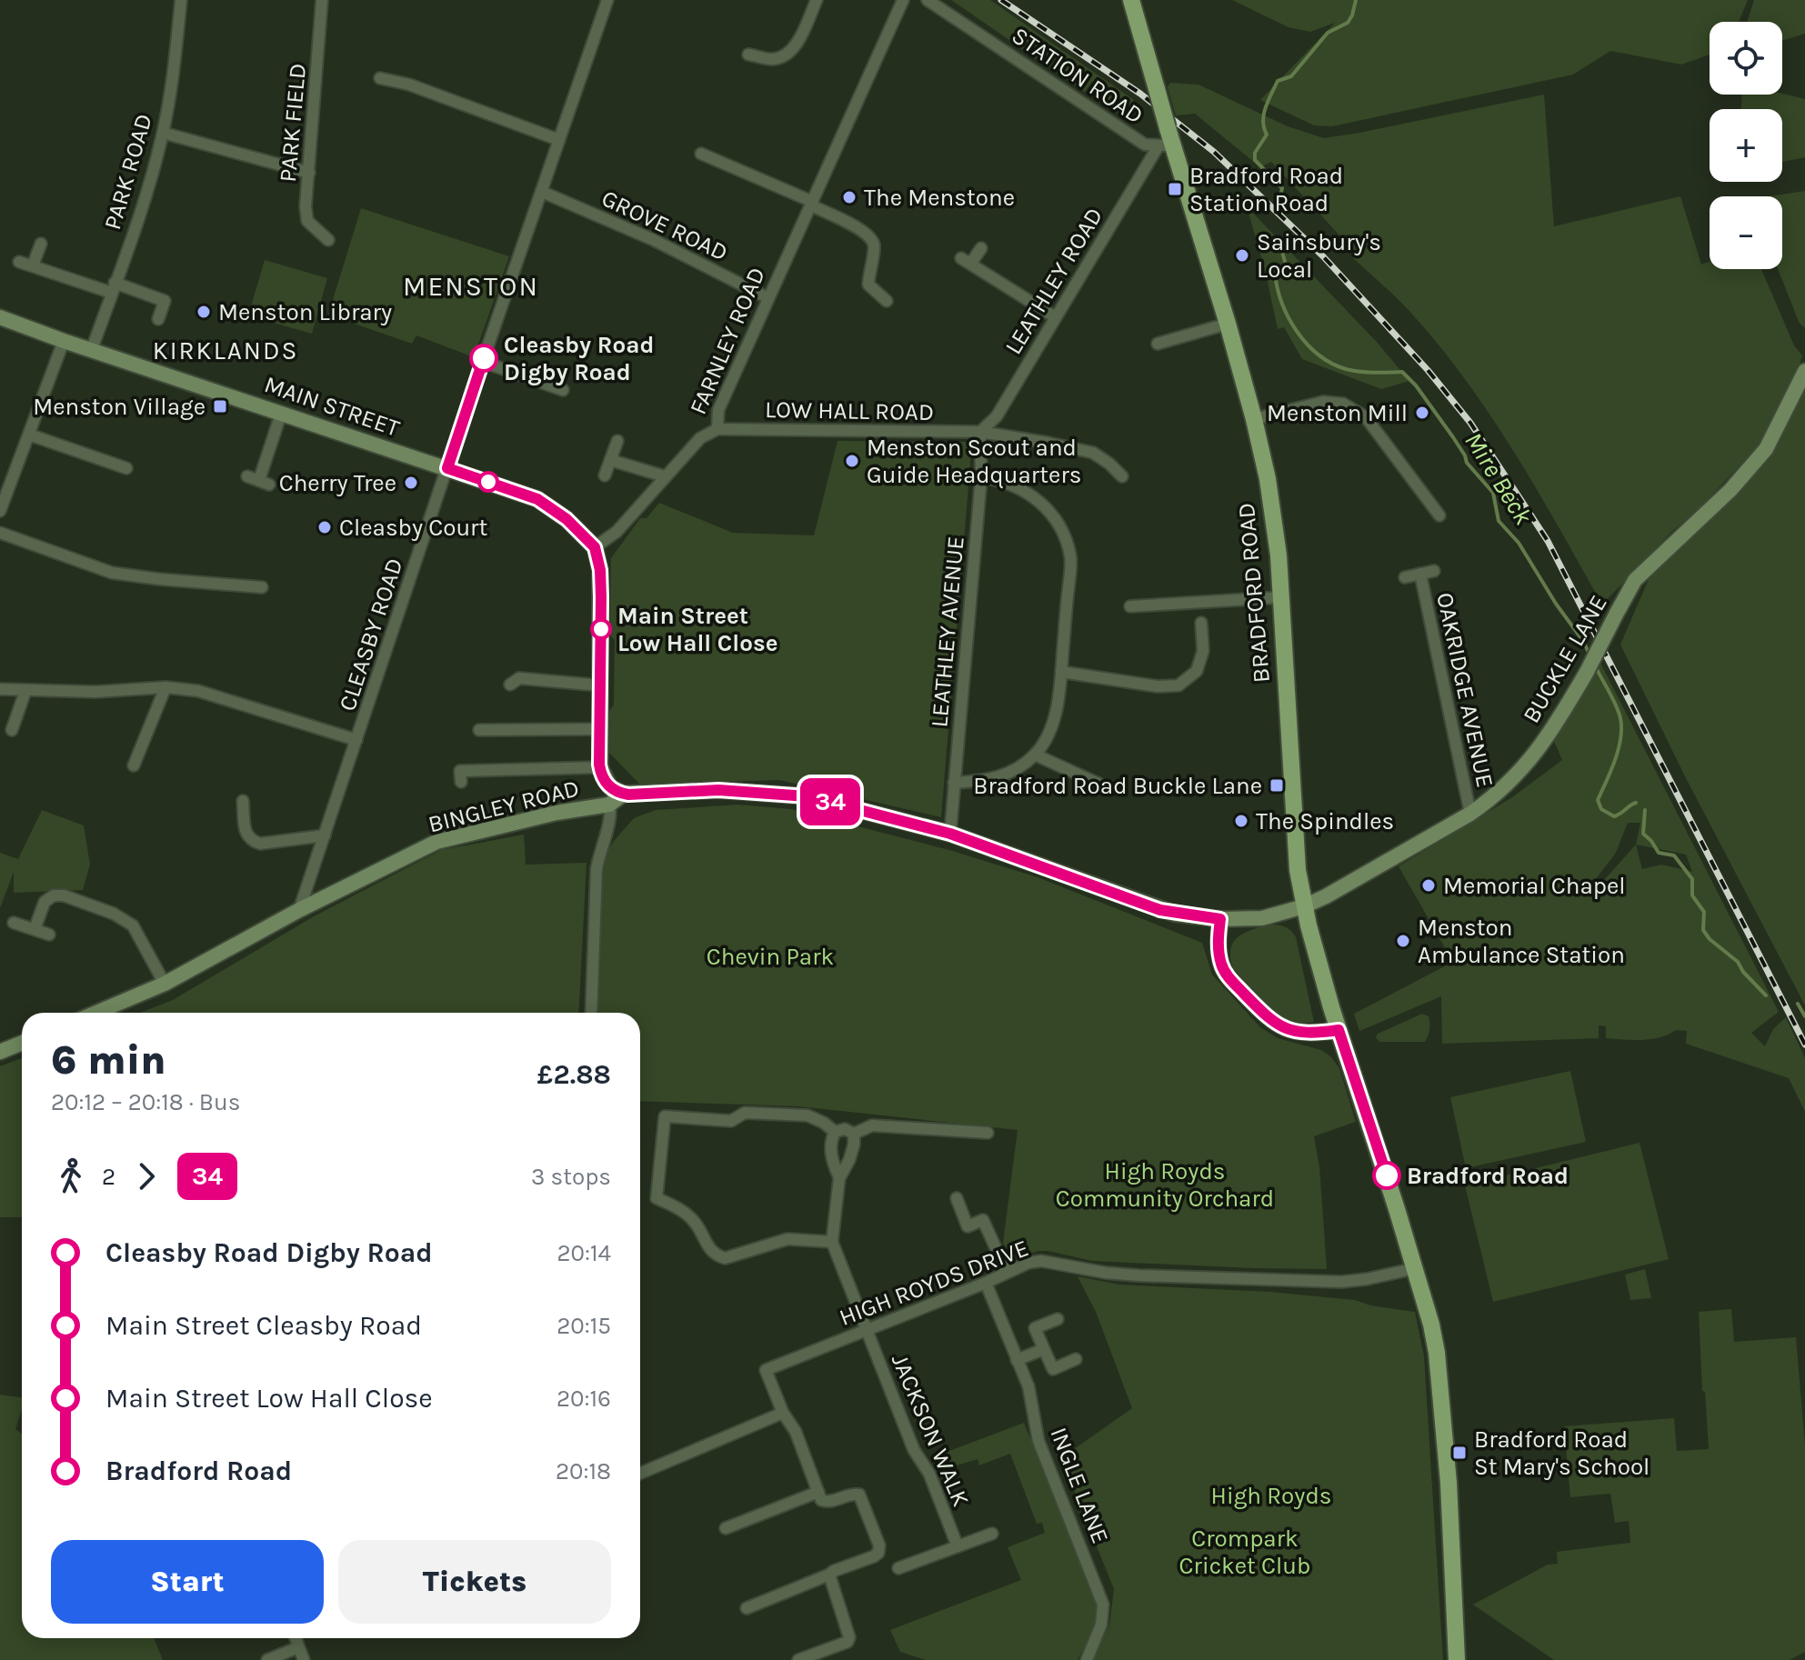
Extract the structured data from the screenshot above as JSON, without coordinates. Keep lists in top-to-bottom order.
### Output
{
  "streets": {
    "main road": ["BRADFORD ROAD"],
    "street": [
      "STATION ROAD",
      "PARK FIELD",
      "PARK ROAD",
      "GROVE ROAD",
      "LEATHLEY ROAD",
      "FARNLEY ROAD",
      "MAIN STREET",
      "LOW HALL ROAD",
      "LEATHLEY AVENUE",
      "CLEASBY ROAD",
      "BUCKLE LANE",
      "OAKRIDGE AVENUE",
      "BINGLEY ROAD",
      "HIGH ROYDS DRIVE",
      "JACKSON WALK",
      "INGLE LANE"
    ]
  },
  "crossings": [
    ["STATION ROAD", "LEATHLEY ROAD"],
    ["STATION ROAD", "BRADFORD ROAD"],
    ["PARK ROAD", "MAIN STREET"],
    ["GROVE ROAD", "FARNLEY ROAD"],
    ["GROVE ROAD", "CLEASBY ROAD"],
    ["LEATHLEY ROAD", "LOW HALL ROAD"],
    ["LEATHLEY ROAD", "BRADFORD ROAD"],
    ["LEATHLEY ROAD", "LEATHLEY AVENUE"],
    ["FARNLEY ROAD", "MAIN STREET"],
    ["FARNLEY ROAD", "LOW HALL ROAD"],
    ["MAIN STREET", "CLEASBY ROAD"],
    ["LOW HALL ROAD", "LEATHLEY AVENUE"],
    ["BRADFORD ROAD", "BUCKLE LANE"],
    ["BRADFORD ROAD", "HIGH ROYDS DRIVE"],
    ["CLEASBY ROAD", "BINGLEY ROAD"],
    ["BUCKLE LANE", "OAKRIDGE AVENUE"],
    ["HIGH ROYDS DRIVE", "JACKSON WALK"],
    ["HIGH ROYDS DRIVE", "INGLE LANE"]
  ],
  "districts": ["MENSTON", "KIRKLANDS"],
  "water": ["Mire Beck"],
  "parks": [
    "Chevin Park",
    "High Royds Community Orchard",
    "High Royds",
    "Crompark Cricket Club"
  ],
  "places": {
    "transit": [
      "Bradford Road Station Road",
      "Menston Village",
      "Bradford Road Buckle Lane",
      "Bradford Road St Mary's School"
    ],
    "other": [
      "The Menstone",
      "Sainsbury's Local",
      "Menston Library",
      "Cleasby Road Digby Road",
      "Menston Mill",
      "Menston Scout and Guide Headquarters",
      "Cherry Tree",
      "Cleasby Court",
      "Main Street Low Hall Close",
      "The Spindles",
      "Memorial Chapel",
      "Menston Ambulance Station",
      "Bradford Road"
    ]
  },
  "lines": ["bus line 34"],
  "page": {
    "on_map": "34",
    "map_buttons": ["+", "−"],
    "heading": ["6 min", "20:12 – 20:18 · Bus", "£2.88"],
    "legs": ["2", "34", "3 stops"],
    "list": [
      {
        "name": "Cleasby Road Digby Road",
        "value": "20:14"
      },
      {
        "name": "Main Street Cleasby Road",
        "value": "20:15"
      },
      {
        "name": "Main Street Low Hall Close",
        "value": "20:16"
      },
      {
        "name": "Bradford Road",
        "value": "20:18"
      }
    ],
    "buttons": ["Start", "Tickets"]
  }
}
